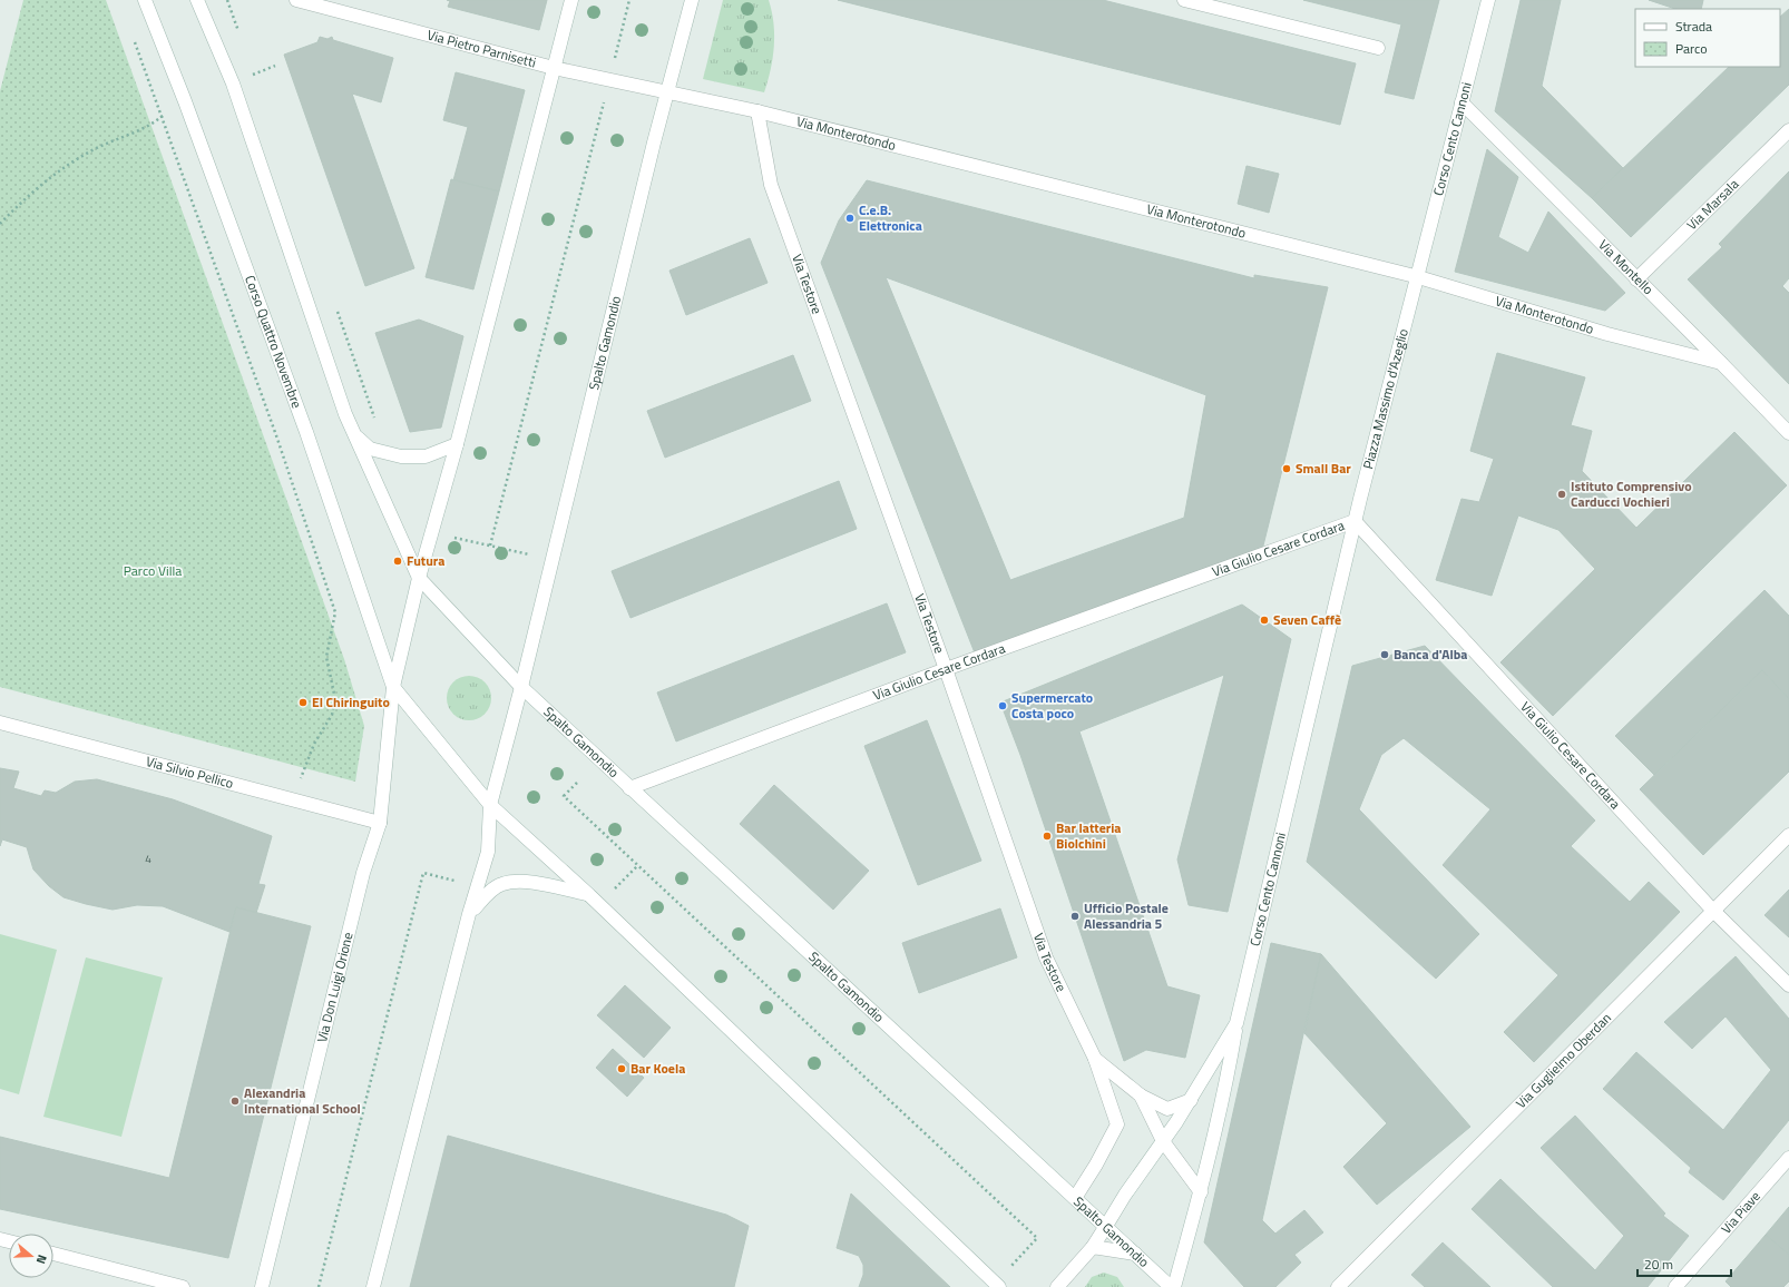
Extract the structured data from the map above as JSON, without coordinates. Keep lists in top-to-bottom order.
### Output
{
  "streets": {
    "street": [
      "Via Pietro Parnisetti",
      "Via Monterotondo",
      "Corso Cento Cannoni",
      "Via Marsala",
      "Via Montello",
      "Via Testore",
      "Corso Quattro Novembre",
      "Spalto Gamondio",
      "Piazza Massimo d'Azeglio",
      "Via Giulio Cesare Cordara",
      "Via Silvio Pellico",
      "Via Don Luigi Orione",
      "Via Guglielmo Oberdan",
      "Via Piave"
    ]
  },
  "crossings": [
    ["Via Pietro Parnisetti", "Via Monterotondo"],
    ["Via Pietro Parnisetti", "Spalto Gamondio"],
    ["Via Monterotondo", "Corso Cento Cannoni"],
    ["Via Monterotondo", "Via Montello"],
    ["Via Monterotondo", "Via Testore"],
    ["Via Monterotondo", "Spalto Gamondio"],
    ["Via Monterotondo", "Piazza Massimo d'Azeglio"],
    ["Corso Cento Cannoni", "Via Montello"],
    ["Corso Cento Cannoni", "Spalto Gamondio"],
    ["Corso Cento Cannoni", "Piazza Massimo d'Azeglio"],
    ["Corso Cento Cannoni", "Via Giulio Cesare Cordara"],
    ["Via Marsala", "Via Montello"],
    ["Via Testore", "Spalto Gamondio"],
    ["Via Testore", "Via Giulio Cesare Cordara"],
    ["Corso Quattro Novembre", "Via Don Luigi Orione"],
    ["Spalto Gamondio", "Via Giulio Cesare Cordara"],
    ["Piazza Massimo d'Azeglio", "Via Giulio Cesare Cordara"],
    ["Via Giulio Cesare Cordara", "Via Guglielmo Oberdan"],
    ["Via Silvio Pellico", "Via Don Luigi Orione"]
  ],
  "parks": ["Parco Villa"],
  "places": [
    "C.e.B. Elettronica",
    "Small Bar",
    "Istituto Comprensivo Carducci Vochieri",
    "Futura",
    "Seven Caffè",
    "Banca d'Alba",
    "El Chiringuito",
    "Supermercato Costa poco",
    "Bar latteria Biolchini",
    "Ufficio Postale Alessandria 5",
    "Bar Koela",
    "Alexandria International School"
  ],
  "house_numbers": ["4"],
  "legend": ["Strada", "Parco"],
  "scale_bar": "20 m",
  "north": "right"
}
